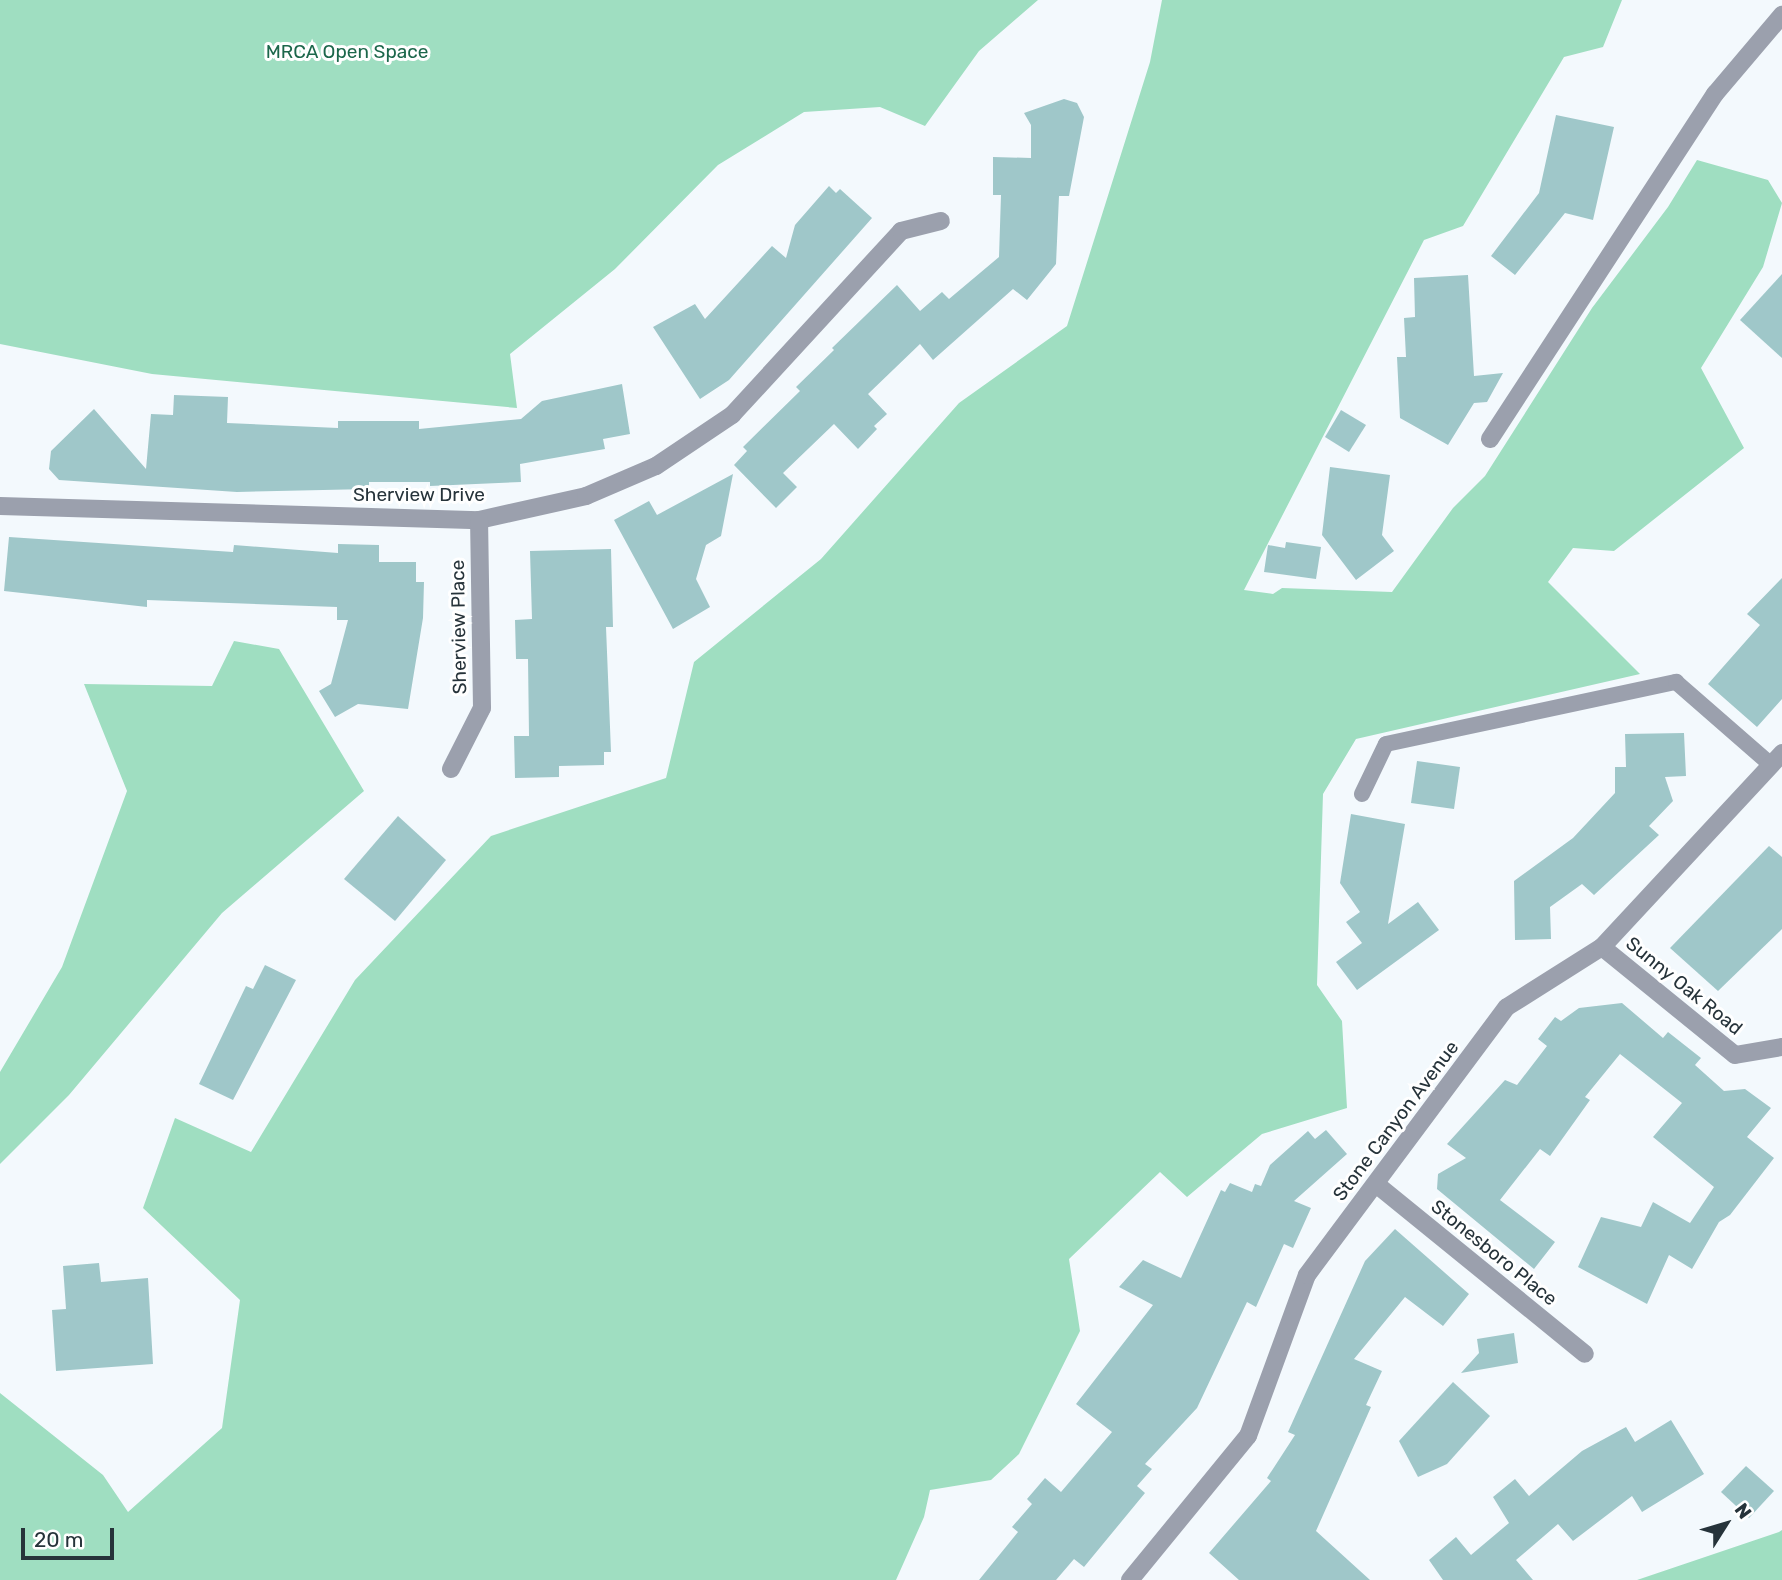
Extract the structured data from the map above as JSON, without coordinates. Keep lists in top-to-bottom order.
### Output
{
  "streets": {
    "street": [
      "Sherview Drive",
      "Sherview Place",
      "Sunny Oak Road",
      "Stone Canyon Avenue",
      "Stonesboro Place"
    ]
  },
  "crossings": [
    ["Sherview Drive", "Sherview Place"],
    ["Sunny Oak Road", "Stone Canyon Avenue"],
    ["Stone Canyon Avenue", "Stonesboro Place"]
  ],
  "parks": ["MRCA Open Space"],
  "scale_bar": "20 m",
  "north": "top right"
}
